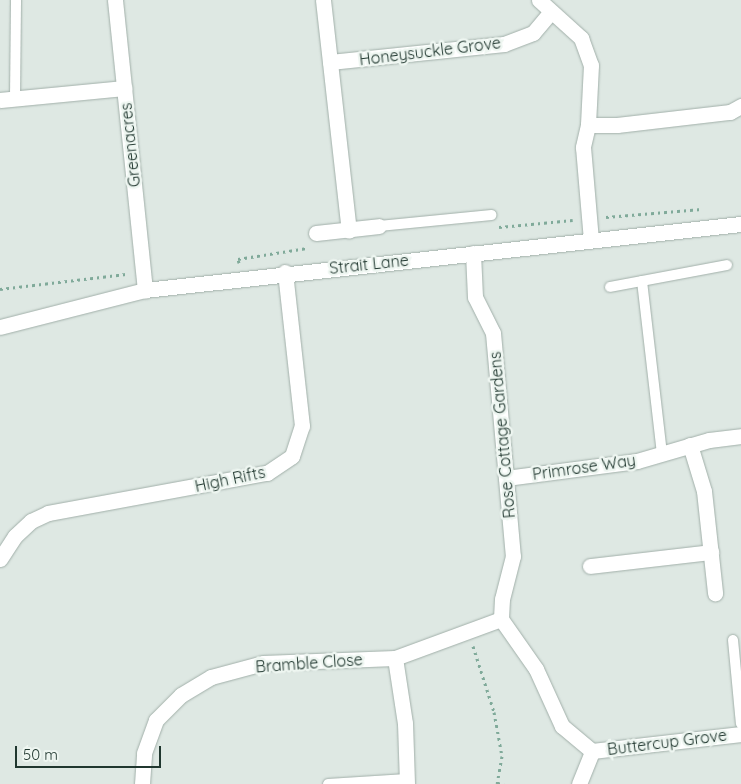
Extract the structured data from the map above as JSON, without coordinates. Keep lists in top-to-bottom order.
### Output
{
  "streets": {
    "street": [
      "Honeysuckle Grove",
      "Greenacres",
      "Strait Lane",
      "Rose Cottage Gardens",
      "Primrose Way",
      "High Rifts",
      "Bramble Close",
      "Buttercup Grove"
    ]
  },
  "crossings": [
    ["Greenacres", "Strait Lane"],
    ["Strait Lane", "Rose Cottage Gardens"],
    ["Strait Lane", "High Rifts"],
    ["Rose Cottage Gardens", "Primrose Way"],
    ["Rose Cottage Gardens", "Bramble Close"],
    ["Rose Cottage Gardens", "Buttercup Grove"],
    ["Bramble Close", "Buttercup Grove"]
  ],
  "scale_bar": "50 m"
}
